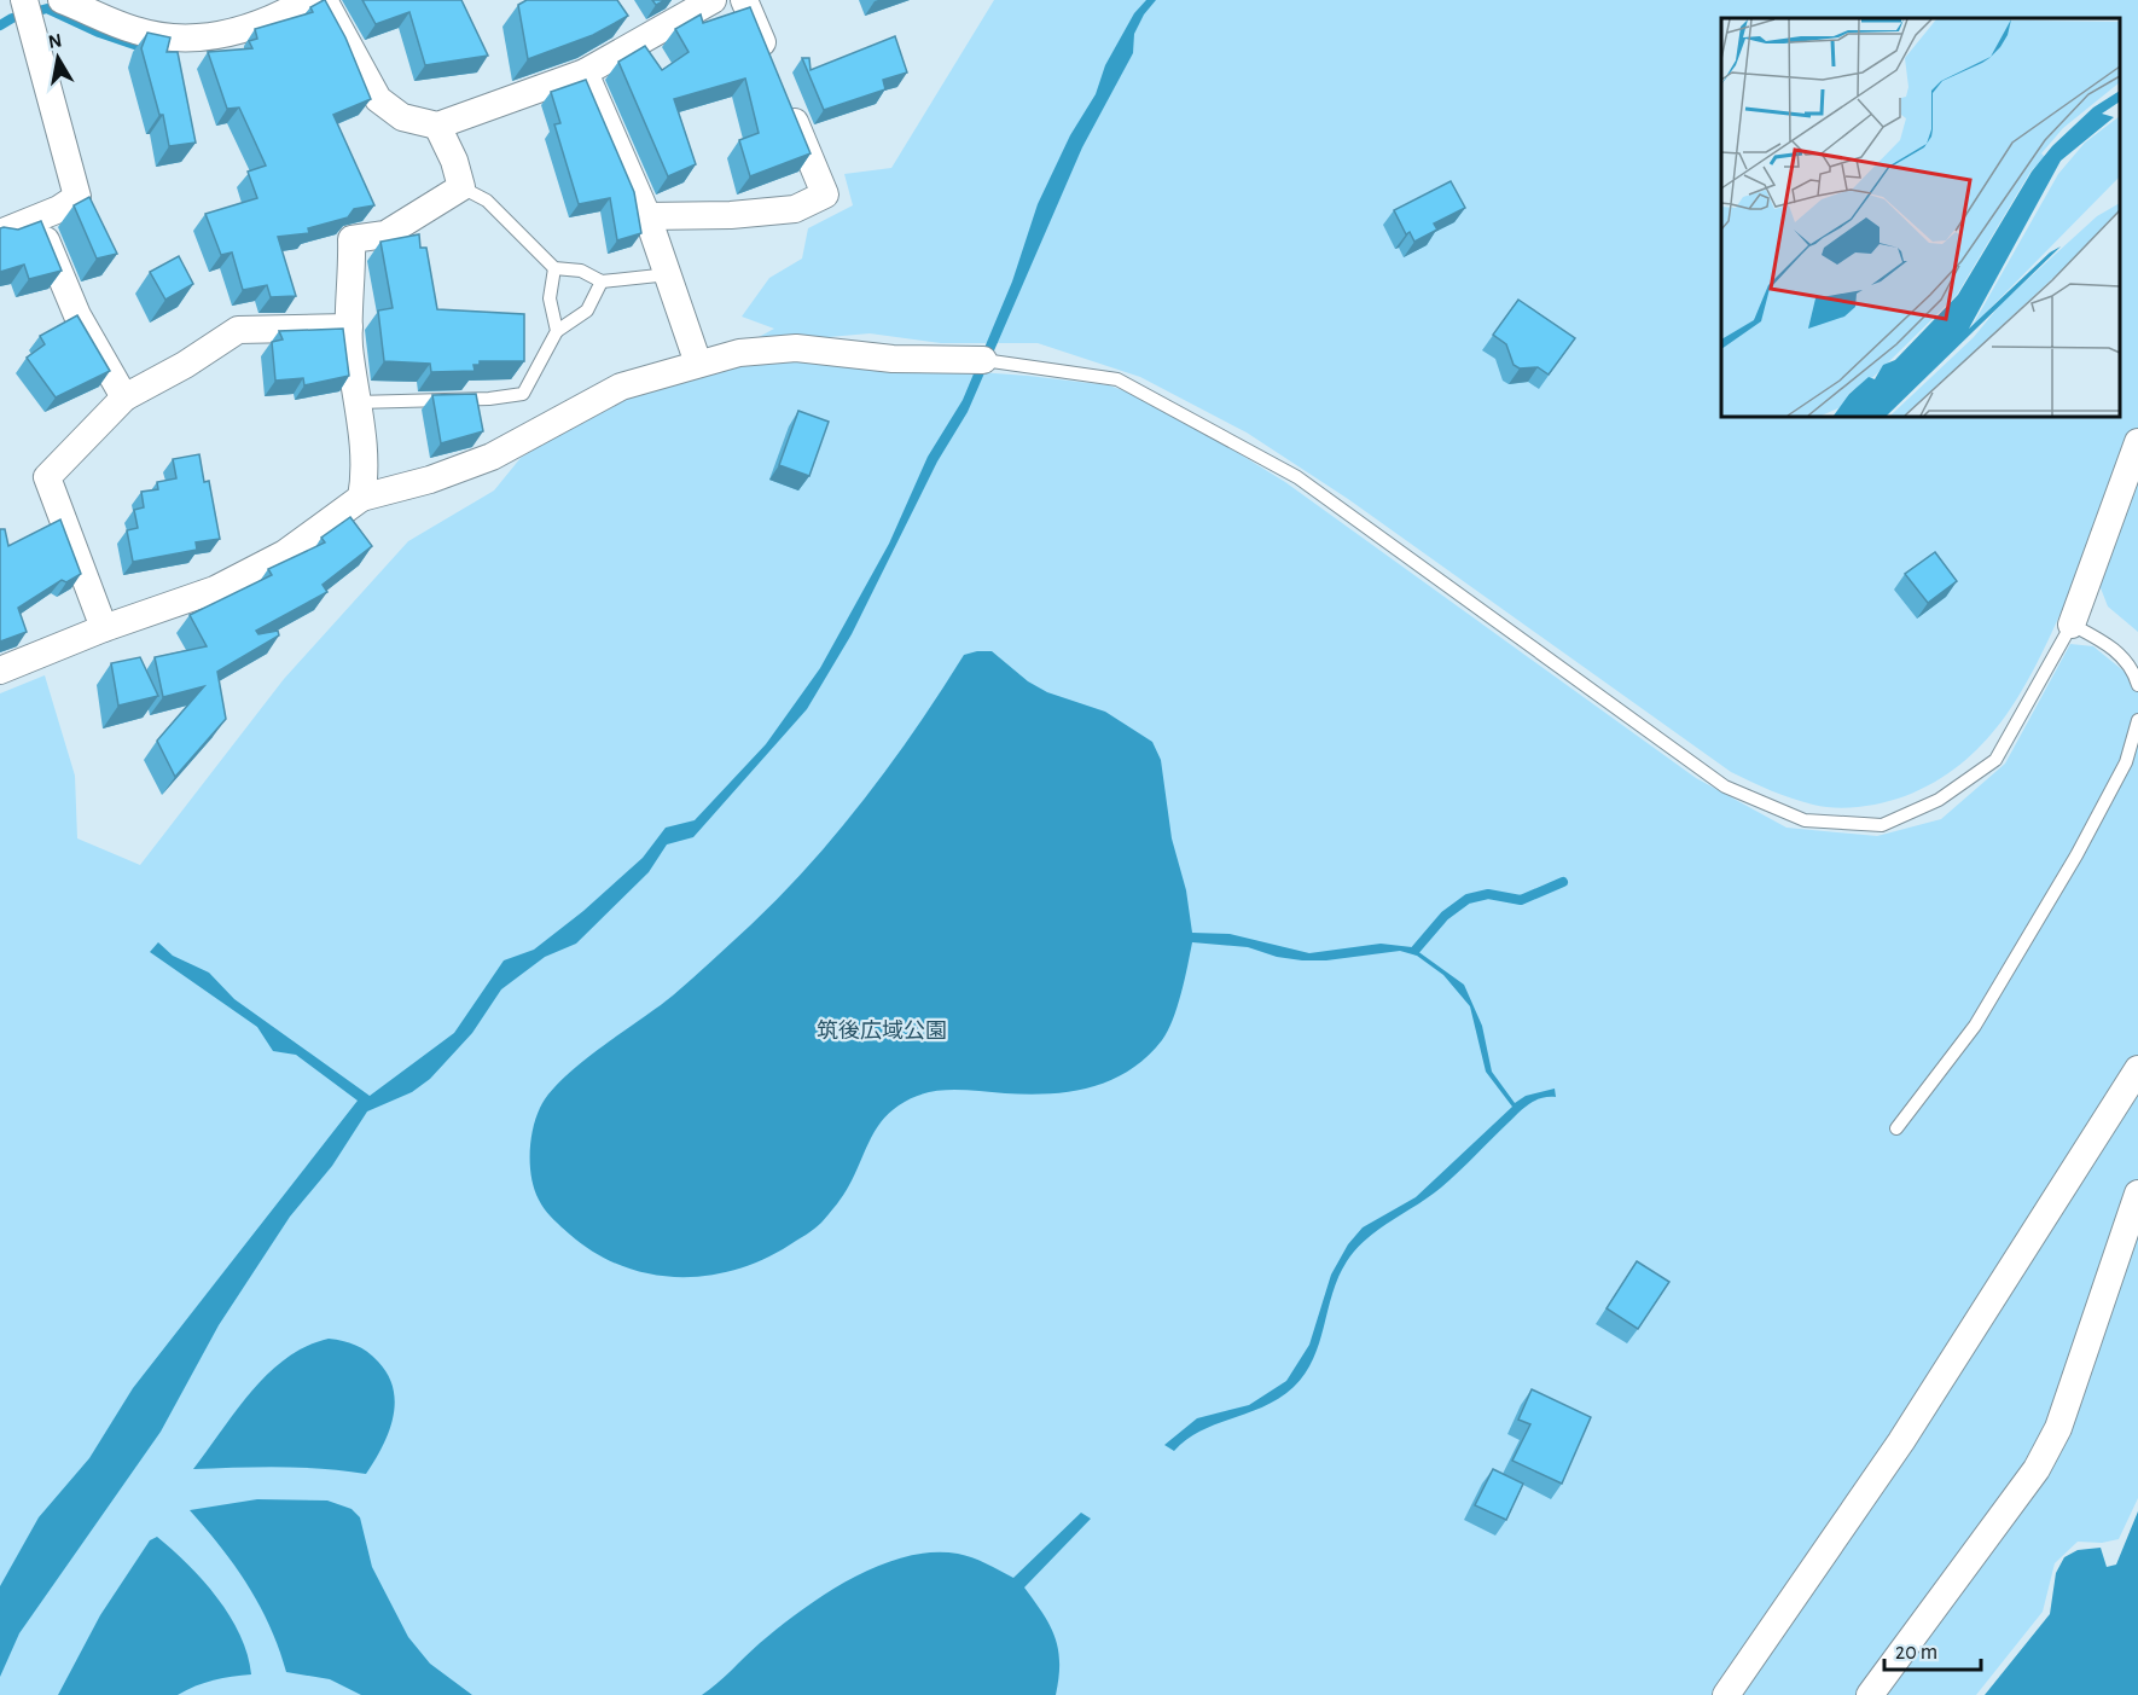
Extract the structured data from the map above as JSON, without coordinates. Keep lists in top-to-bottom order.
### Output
{
  "parks": ["筑後広域公園"],
  "scale_bar": "20 m",
  "north": "top"
}
